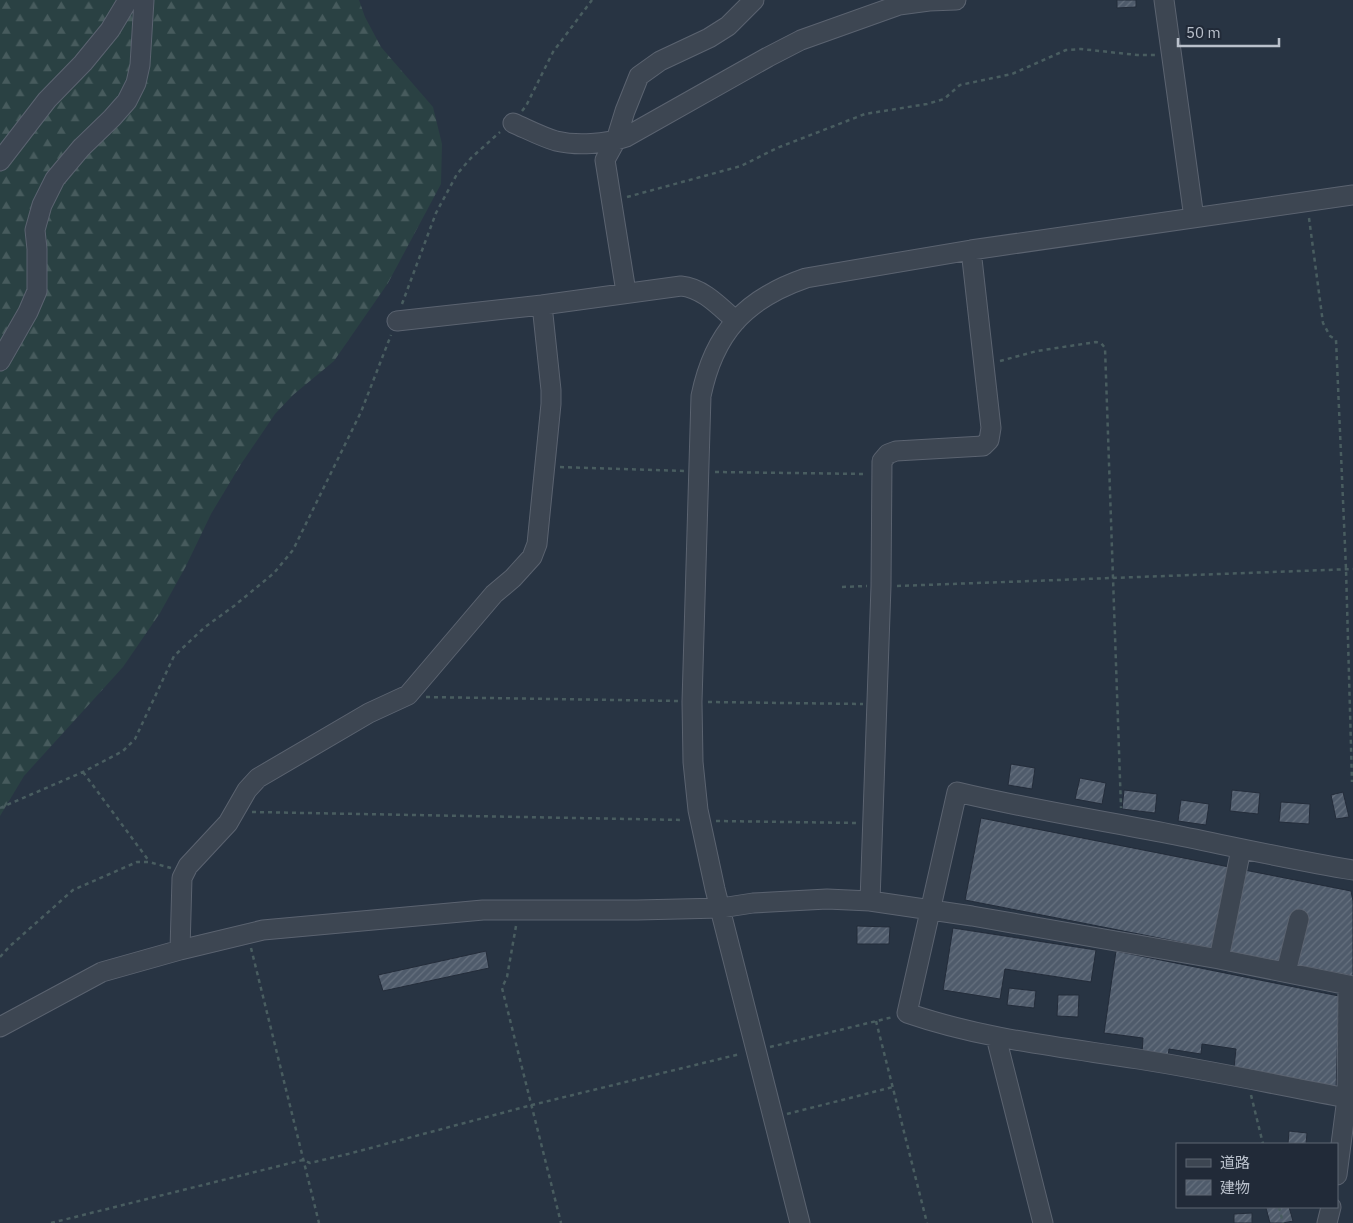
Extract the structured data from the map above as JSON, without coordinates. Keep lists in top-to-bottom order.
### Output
{
  "legend": ["道路", "建物"],
  "scale_bar": "50 m"
}
